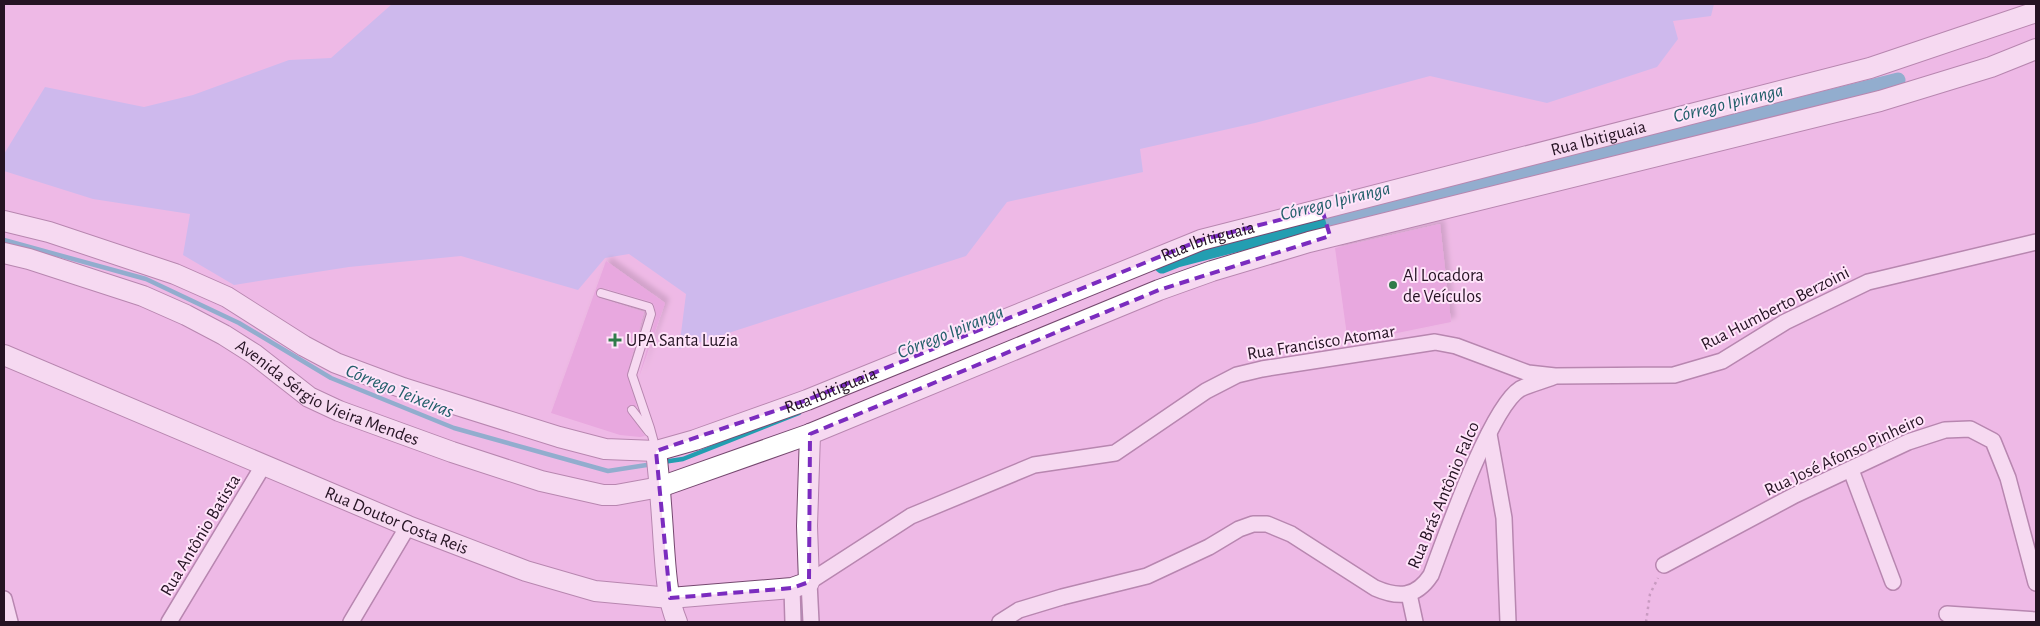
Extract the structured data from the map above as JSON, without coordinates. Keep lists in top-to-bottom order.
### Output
{
  "streets": {
    "main road": ["Rua Ibitiguaia", "Avenida Sérgio Vieira Mendes", "Rua Doutor Costa Reis"],
    "street": [
      "Rua Humberto Berzoini",
      "Rua Francisco Atomar",
      "Rua José Afonso Pinheiro",
      "Rua Brás Antônio Falco",
      "Rua Antônio Batista"
    ]
  },
  "crossings": [
    ["Rua Ibitiguaia", "Avenida Sérgio Vieira Mendes"],
    ["Rua Humberto Berzoini", "Rua Francisco Atomar"],
    ["Rua Humberto Berzoini", "Rua Brás Antônio Falco"],
    ["Rua Francisco Atomar", "Rua Doutor Costa Reis"],
    ["Rua Doutor Costa Reis", "Rua Antônio Batista"]
  ],
  "water": ["Córrego Ipiranga", "Córrego Teixeiras"],
  "places": {
    "other": ["Al Locadora de Veículos"],
    "health": ["UPA Santa Luzia"]
  }
}
